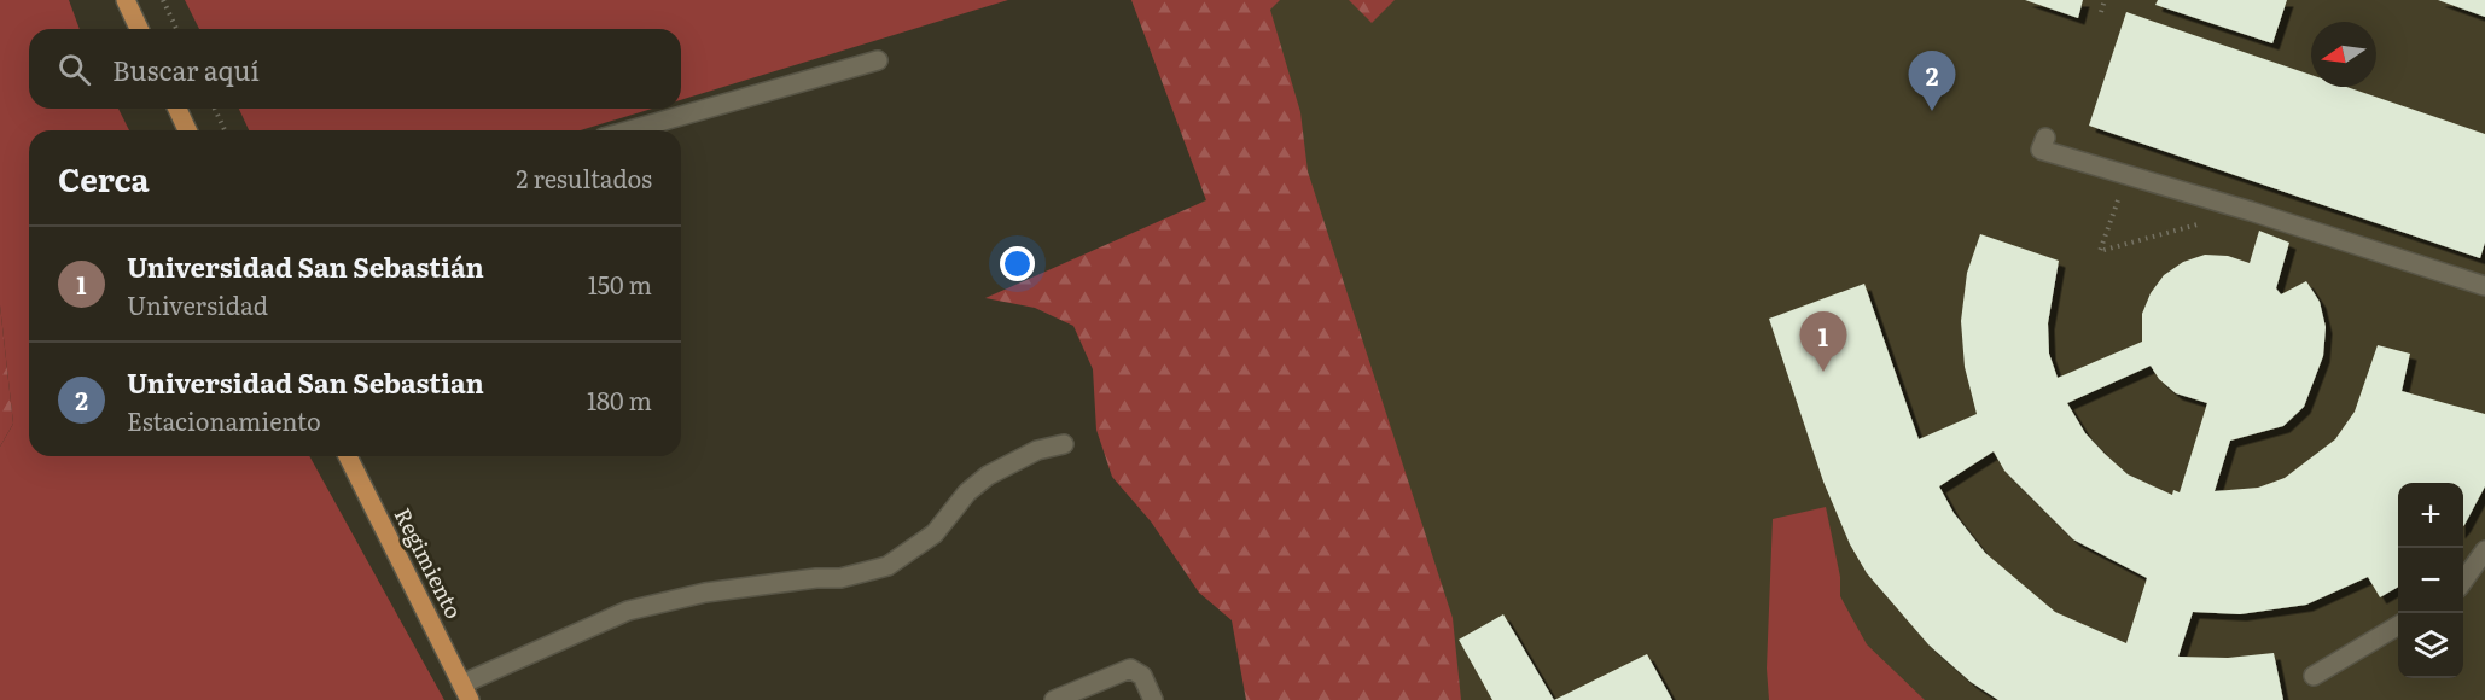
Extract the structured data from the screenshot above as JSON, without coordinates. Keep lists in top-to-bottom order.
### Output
{
  "streets": {
    "main road": ["Regimiento"]
  },
  "north": "left",
  "page": {
    "search": "Buscar aquí",
    "pins": ["2", "1"],
    "heading": ["Cerca", "2 resultados"],
    "list": [
      {
        "mark": "1",
        "name": "Universidad San Sebastián",
        "note": "Universidad",
        "value": "150 m"
      },
      {
        "mark": "2",
        "name": "Universidad San Sebastian",
        "note": "Estacionamiento",
        "value": "180 m"
      }
    ],
    "map_buttons": ["+", "−"]
  }
}
